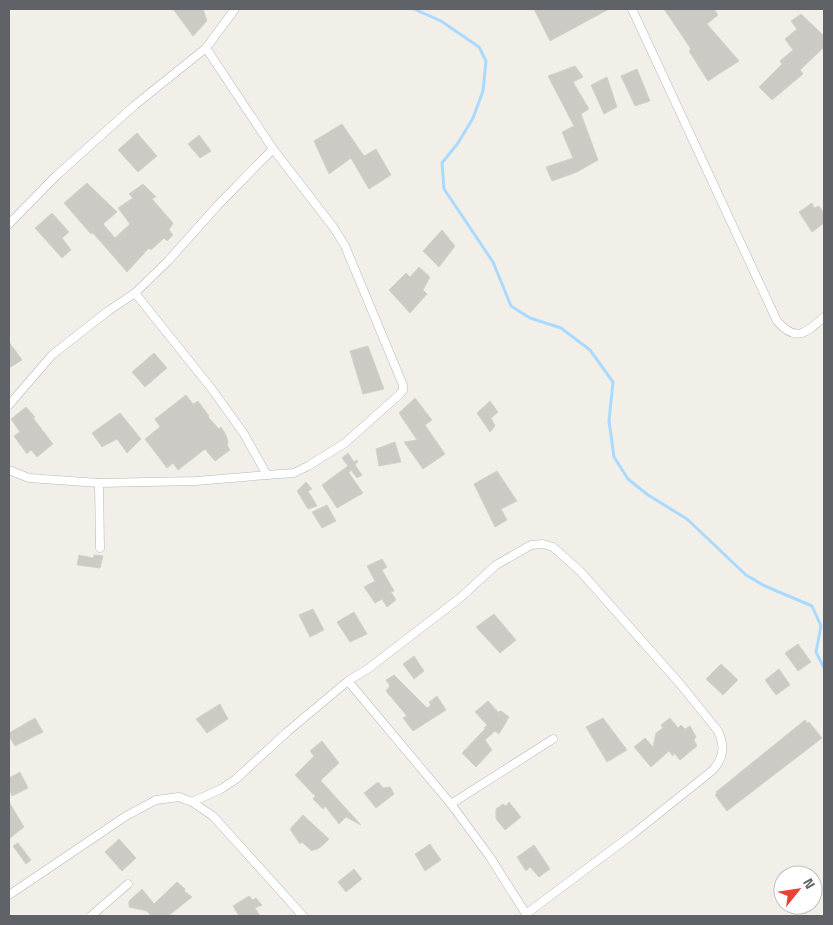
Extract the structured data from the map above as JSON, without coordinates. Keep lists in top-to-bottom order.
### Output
{
  "north": "top right"
}
